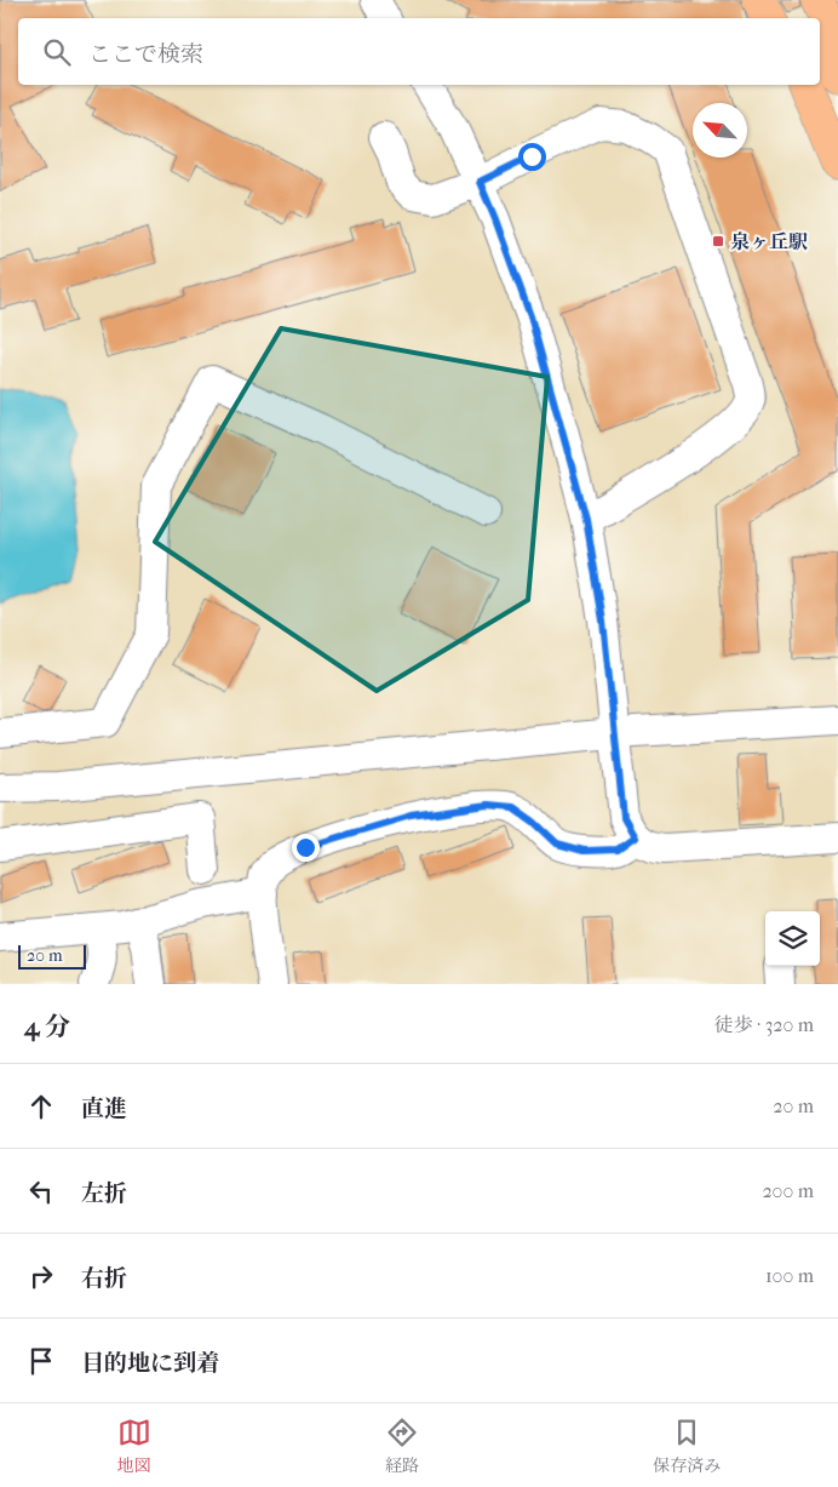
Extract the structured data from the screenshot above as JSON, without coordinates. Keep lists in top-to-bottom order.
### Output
{
  "places": {
    "transit": ["泉ヶ丘駅"]
  },
  "scale_bar": "20 m",
  "north": "top left",
  "page": {
    "search": "ここで検索",
    "scale": "20 m",
    "heading": ["4 分", "徒歩 · 320 m"],
    "list": [
      ["直進", "20 m"],
      ["左折", "200 m"],
      ["右折", "100 m"],
      "目的地に到着"
    ],
    "nav": ["地図", "経路", "保存済み"]
  }
}
